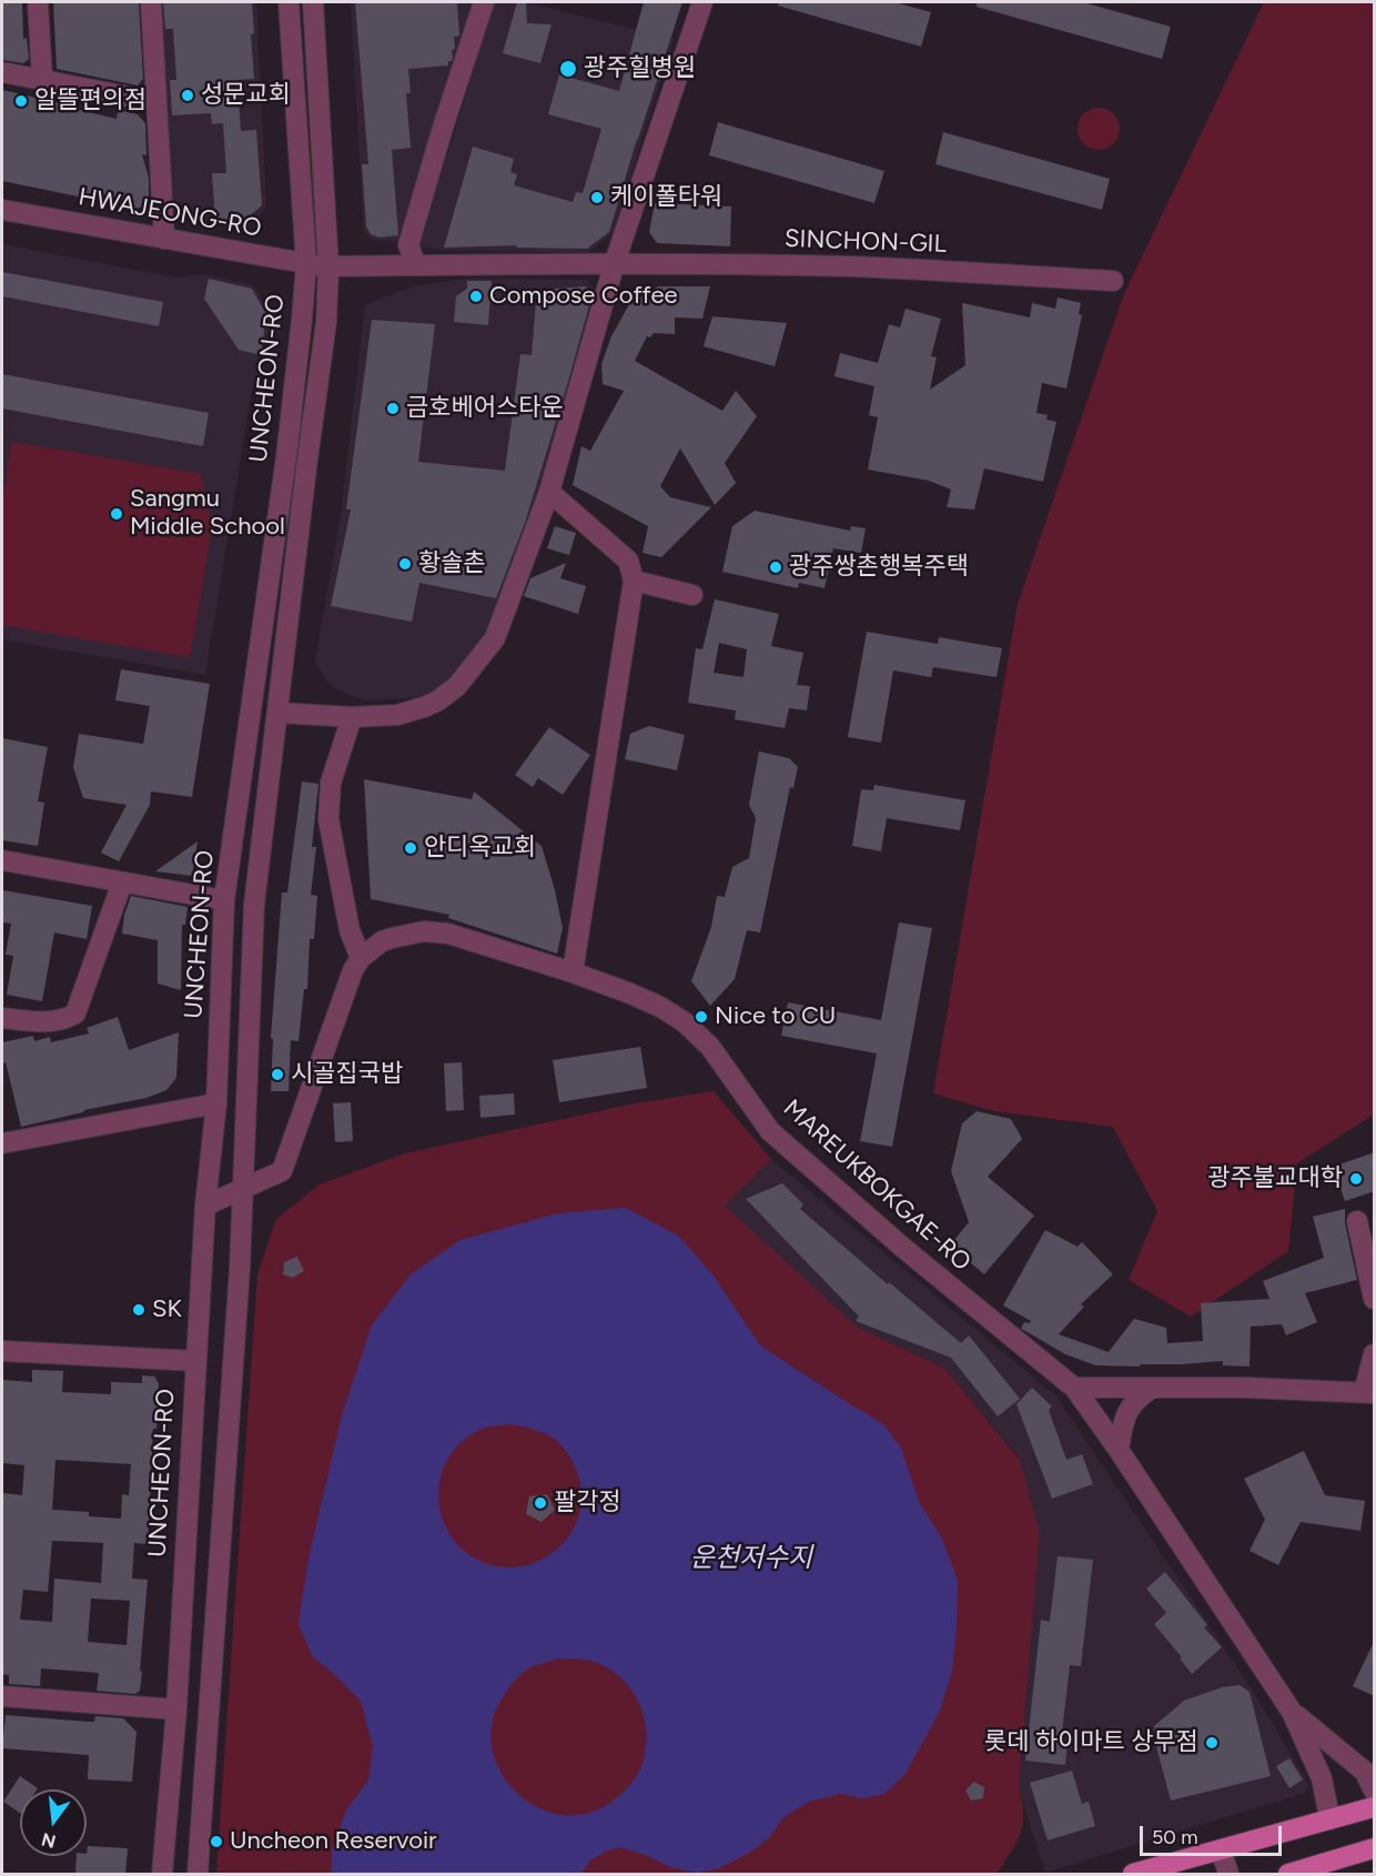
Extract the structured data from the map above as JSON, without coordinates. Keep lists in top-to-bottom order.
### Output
{
  "streets": {
    "street": [
      "HWAJEONG-RO",
      "SINCHON-GIL",
      "UNCHEON-RO",
      "MAREUKBOKGAE-RO"
    ]
  },
  "crossings": [
    ["HWAJEONG-RO", "SINCHON-GIL"],
    ["HWAJEONG-RO", "UNCHEON-RO"],
    ["UNCHEON-RO", "MAREUKBOKGAE-RO"]
  ],
  "water": ["운천저수지"],
  "places": [
    "광주힐병원",
    "성문교회",
    "알뜰편의점",
    "케이폴타워",
    "Compose Coffee",
    "금호베어스타운",
    "Sangmu Middle School",
    "황솔촌",
    "광주쌍촌행복주택",
    "안디옥교회",
    "Nice to CU",
    "시골집국밥",
    "광주불교대학",
    "SK",
    "팔각정",
    "롯데 하이마트 상무점",
    "Uncheon Reservoir"
  ],
  "scale_bar": "50 m",
  "north": "bottom"
}
